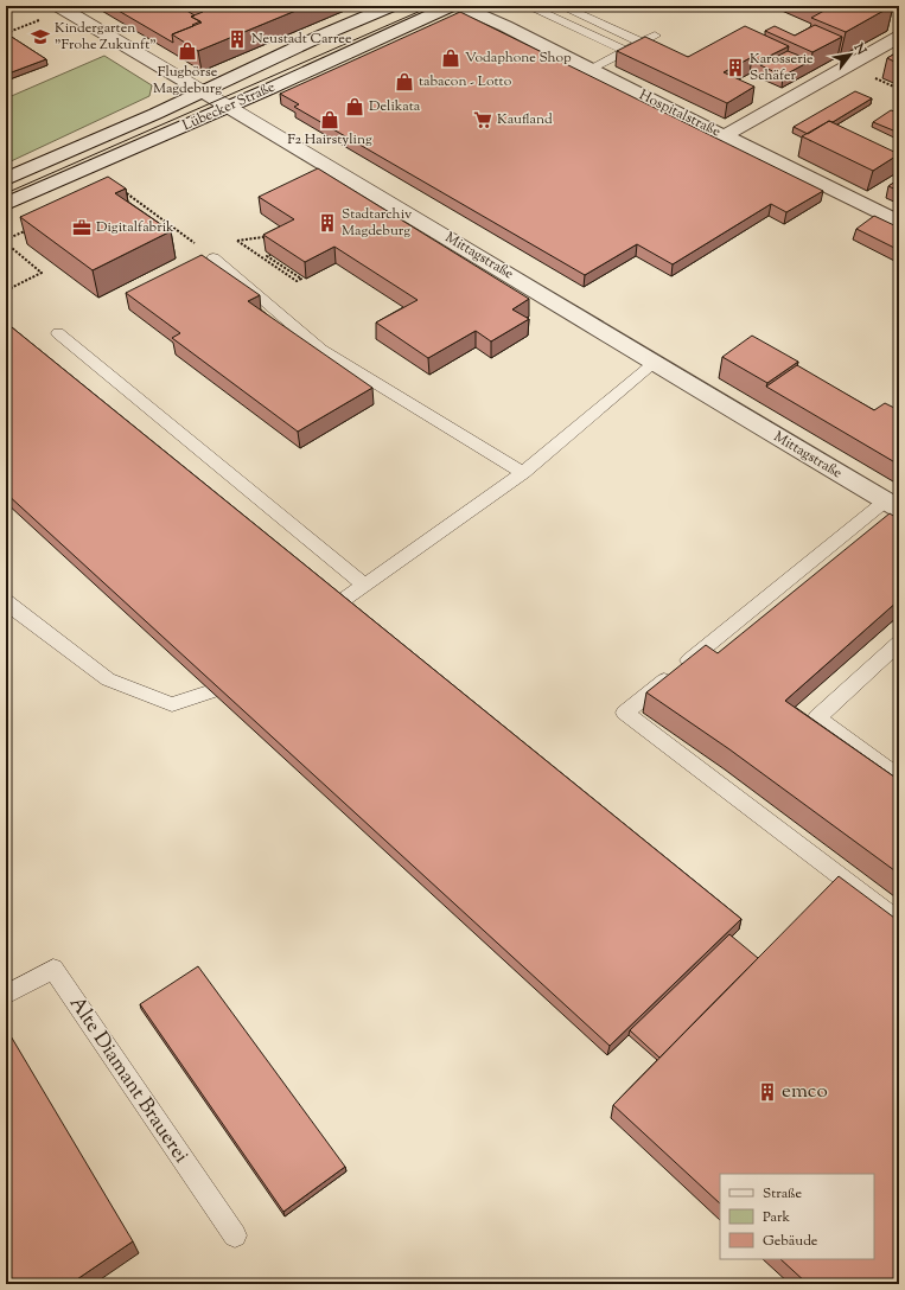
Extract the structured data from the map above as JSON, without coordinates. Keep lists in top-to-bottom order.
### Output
{
  "streets": {
    "street": ["Lübecker Straße", "Hospitalstraße", "Mittagstraße"],
    "lane": ["Alte Diamant Brauerei"]
  },
  "crossings": [
    ["Lübecker Straße", "Mittagstraße"]
  ],
  "places": {
    "school or university": ["Kindergarten \"Frohe Zukunft\""],
    "building": [
      "Neustadt Carree",
      "Karosserie Schäfer",
      "Stadtarchiv Magdeburg",
      "emco"
    ],
    "shop": [
      "Flugbörse Magdeburg",
      "Vodaphone Shop",
      "tabacon - Lotto",
      "Delikata",
      "F2 Hairstyling"
    ],
    "supermarket": ["Kaufland"],
    "office": ["Digitalfabrik"]
  },
  "legend": ["Straße", "Park", "Gebäude"],
  "north": "top right"
}
